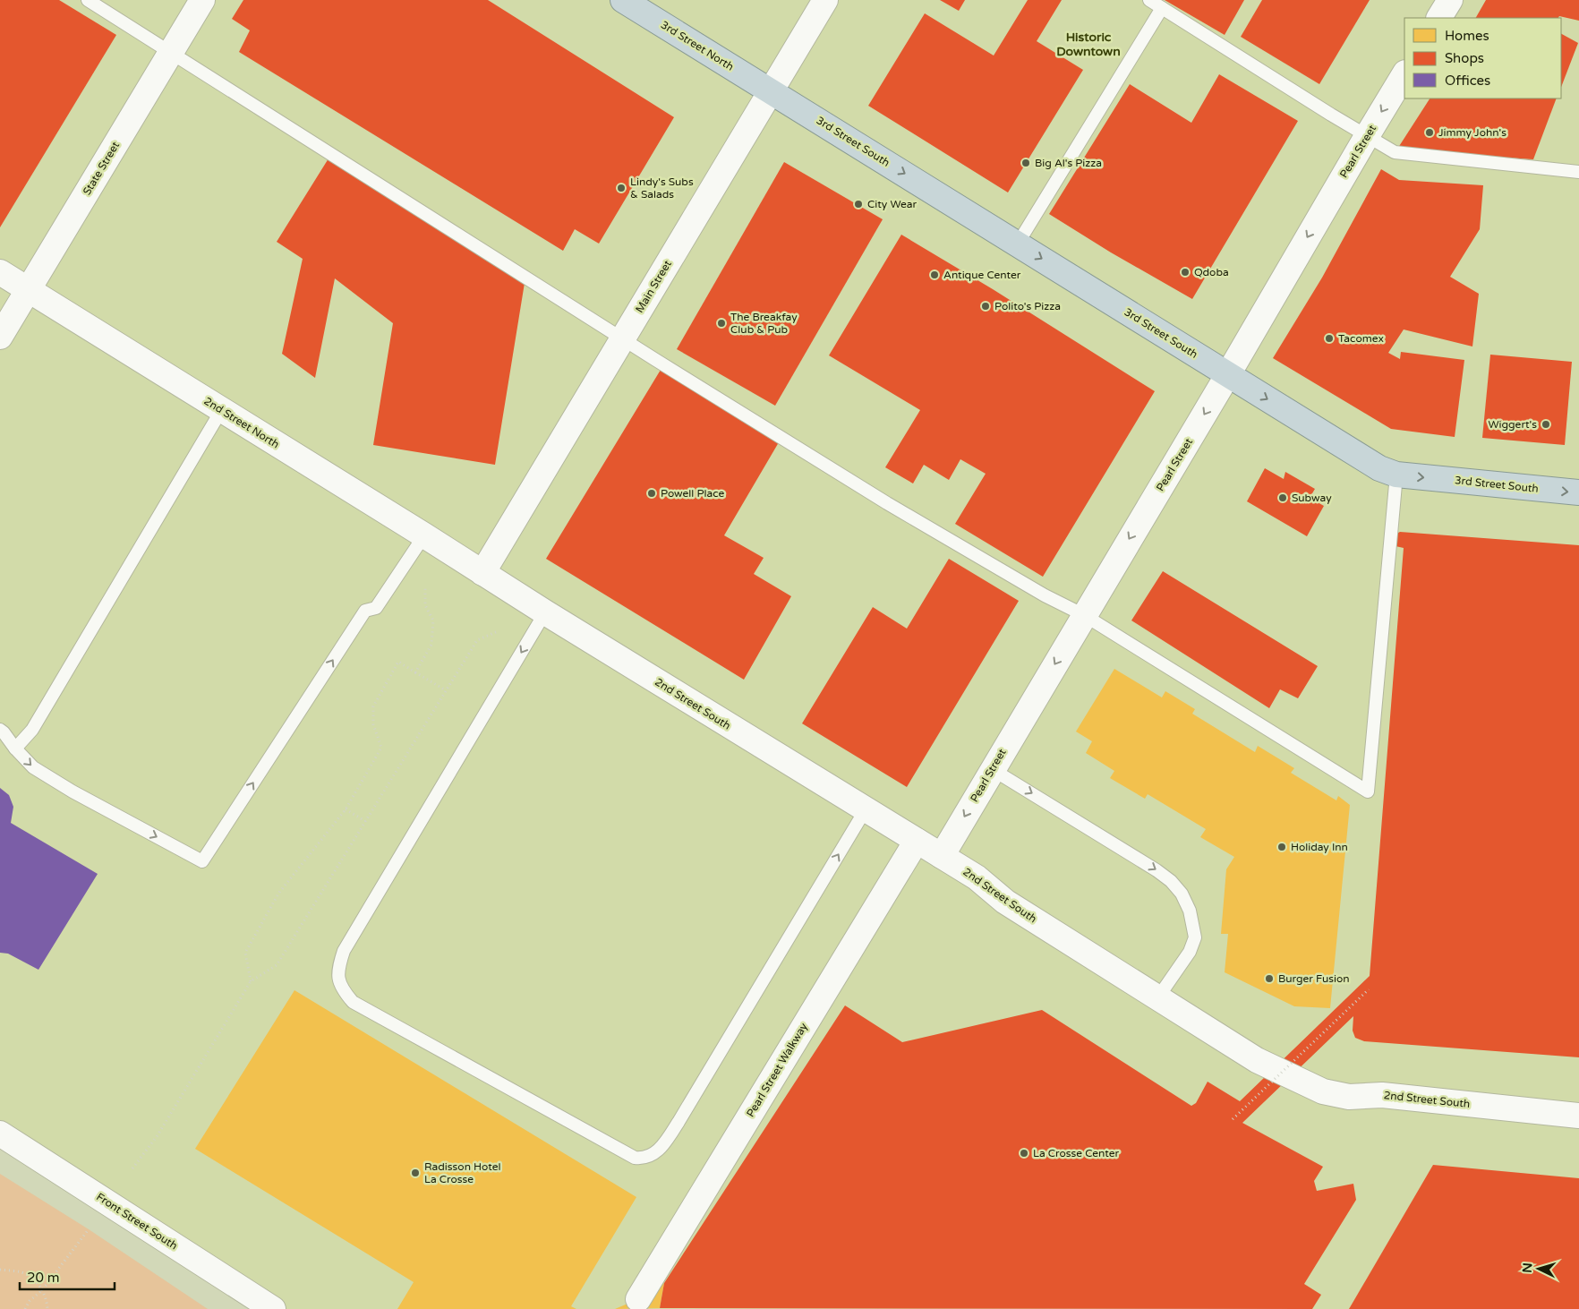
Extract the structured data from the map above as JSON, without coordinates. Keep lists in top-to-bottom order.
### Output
{
  "streets": {
    "highway": ["3rd Street North", "3rd Street South"],
    "street": [
      "Pearl Street",
      "State Street",
      "Main Street",
      "2nd Street North",
      "2nd Street South",
      "Pearl Street Walkway",
      "Front Street South"
    ]
  },
  "crossings": [
    ["3rd Street North", "3rd Street South"],
    ["3rd Street North", "Main Street"],
    ["3rd Street South", "Pearl Street"],
    ["3rd Street South", "Main Street"],
    ["Pearl Street", "2nd Street South"],
    ["State Street", "2nd Street North"],
    ["Main Street", "2nd Street North"],
    ["Main Street", "2nd Street South"],
    ["2nd Street North", "2nd Street South"],
    ["2nd Street South", "Pearl Street Walkway"]
  ],
  "one_way": ["3rd Street South", "Pearl Street"],
  "districts": ["Historic Downtown"],
  "places": [
    "Jimmy John's",
    "Big Al's Pizza",
    "Lindy's Subs & Salads",
    "City Wear",
    "Qdoba",
    "Antique Center",
    "Polito's Pizza",
    "The Breakfay Club & Pub",
    "Tacomex",
    "Wiggert's",
    "Powell Place",
    "Subway",
    "Holiday Inn",
    "Burger Fusion",
    "La Crosse Center",
    "Radisson Hotel La Crosse"
  ],
  "legend": ["Homes", "Shops", "Offices"],
  "scale_bar": "20 m",
  "north": "left"
}
